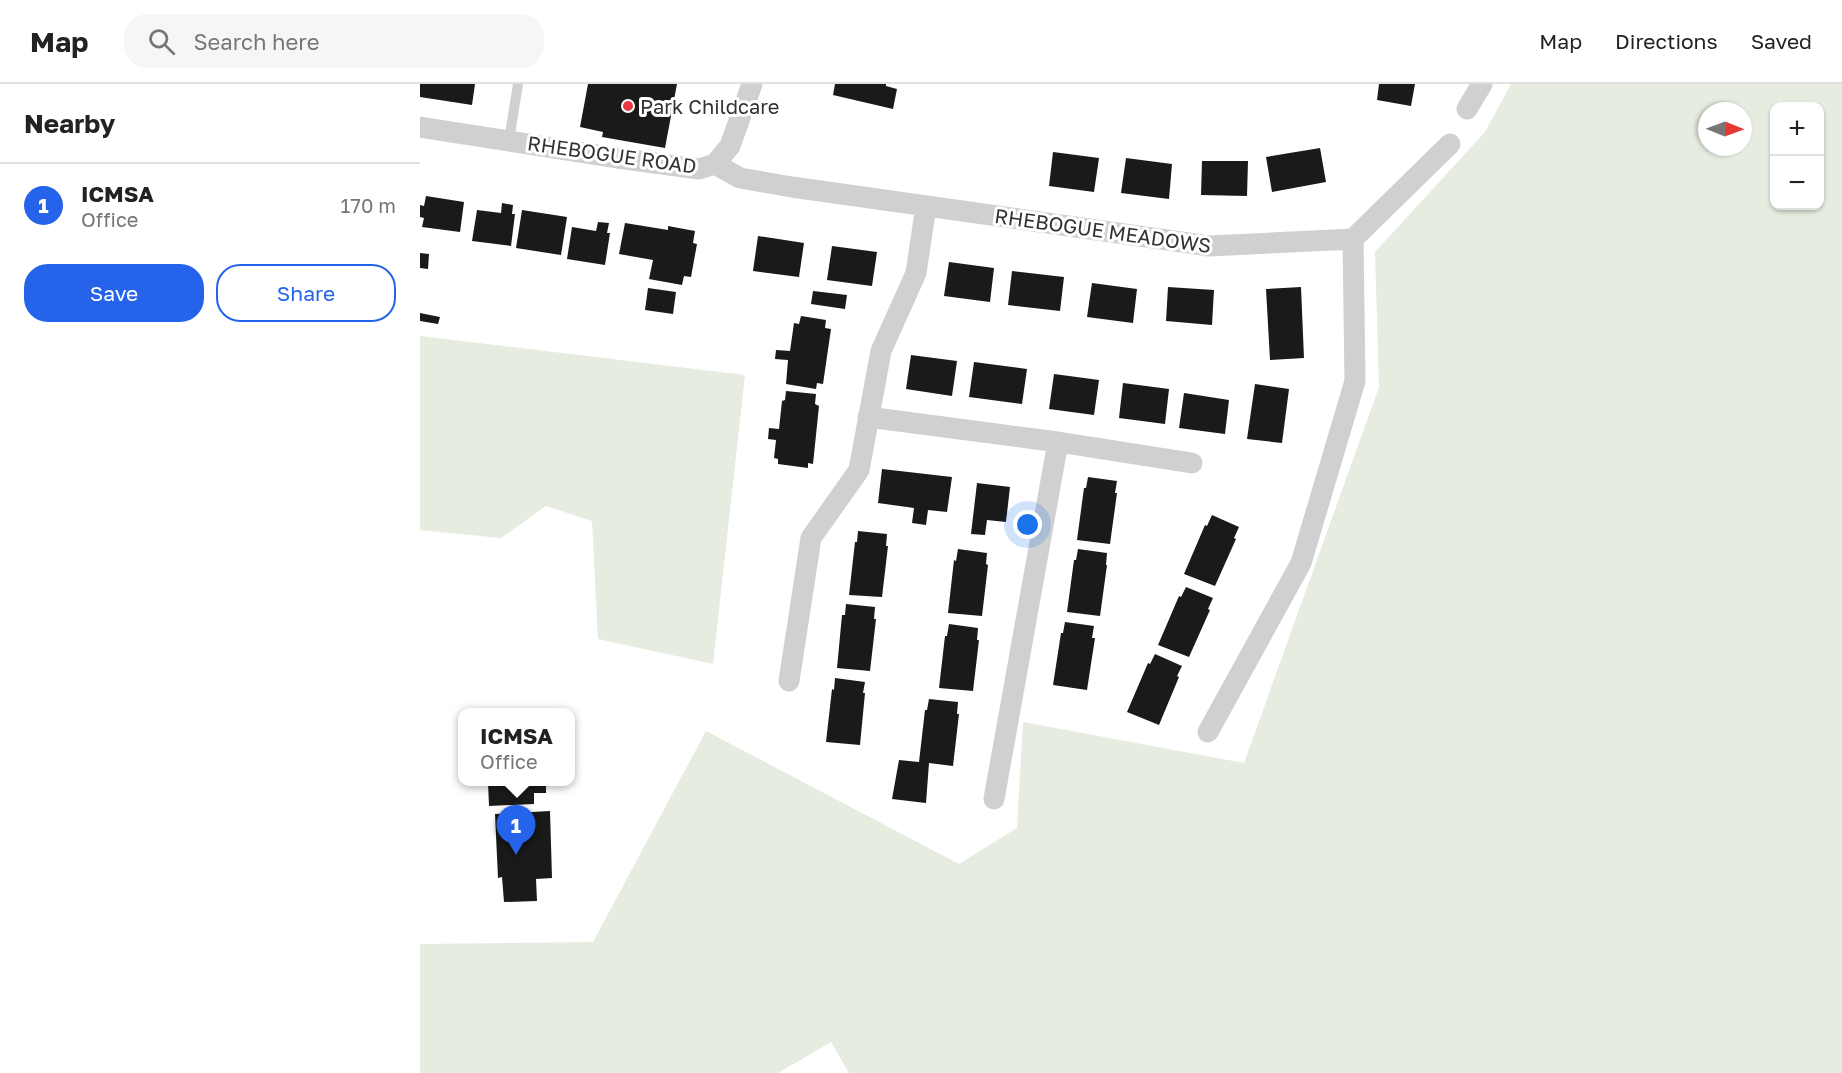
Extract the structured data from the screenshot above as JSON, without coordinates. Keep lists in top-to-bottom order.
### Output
{
  "streets": {
    "street": ["RHEBOGUE ROAD", "RHEBOGUE MEADOWS"]
  },
  "crossings": [
    ["RHEBOGUE ROAD", "RHEBOGUE MEADOWS"]
  ],
  "places": ["Park Childcare"],
  "north": "right",
  "page": {
    "header": "Map",
    "search": "Search here",
    "nav": ["Map", "Directions", "Saved"],
    "heading": "Nearby",
    "map_buttons": ["+", "−"],
    "list": [
      {
        "mark": "1",
        "name": "ICMSA",
        "note": "Office",
        "value": "170 m"
      }
    ],
    "buttons": ["Save", "Share"],
    "popup": ["ICMSA", "Office"],
    "pins": "1"
  }
}
